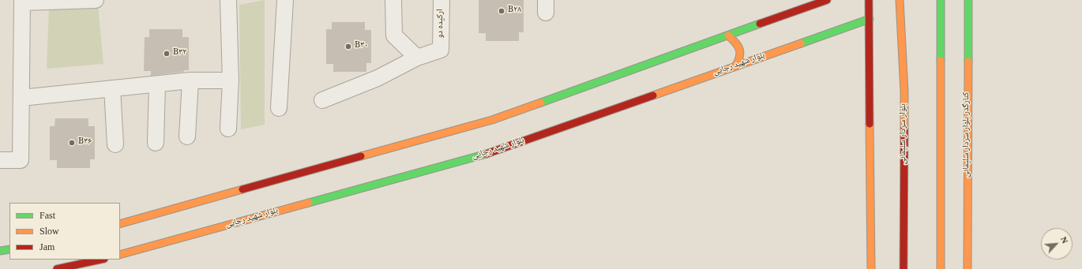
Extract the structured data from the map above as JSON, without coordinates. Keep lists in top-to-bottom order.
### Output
{
  "streets": {
    "main road": ["بلوار شهید رجایی", "بلوار سردار سلیمانی", "کنارگذر بلوار سردار سلیمانی"],
    "street": ["ارکیده دو"]
  },
  "places": [
    "B۲۸",
    "B۳۰",
    "B۳۲",
    "B۳۶"
  ],
  "legend": ["Fast", "Slow", "Jam"],
  "north": "top right"
}
